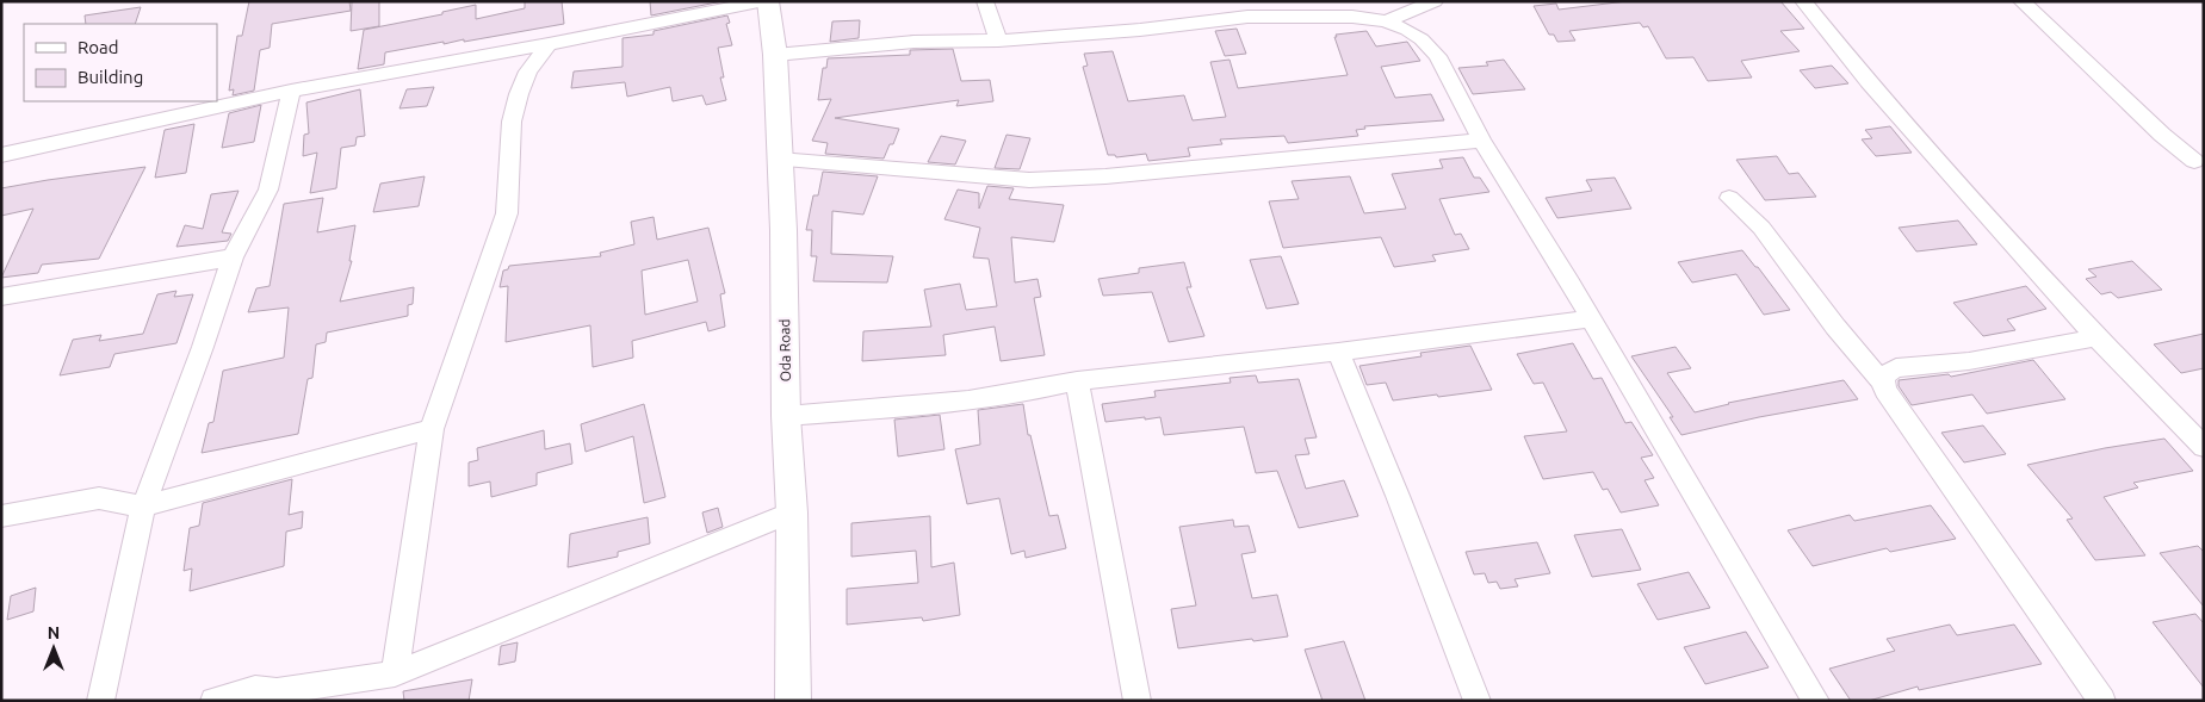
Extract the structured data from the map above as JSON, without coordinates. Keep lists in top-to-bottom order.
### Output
{
  "streets": {
    "street": ["Oda Road"]
  },
  "legend": ["Road", "Building"],
  "north": "top"
}
